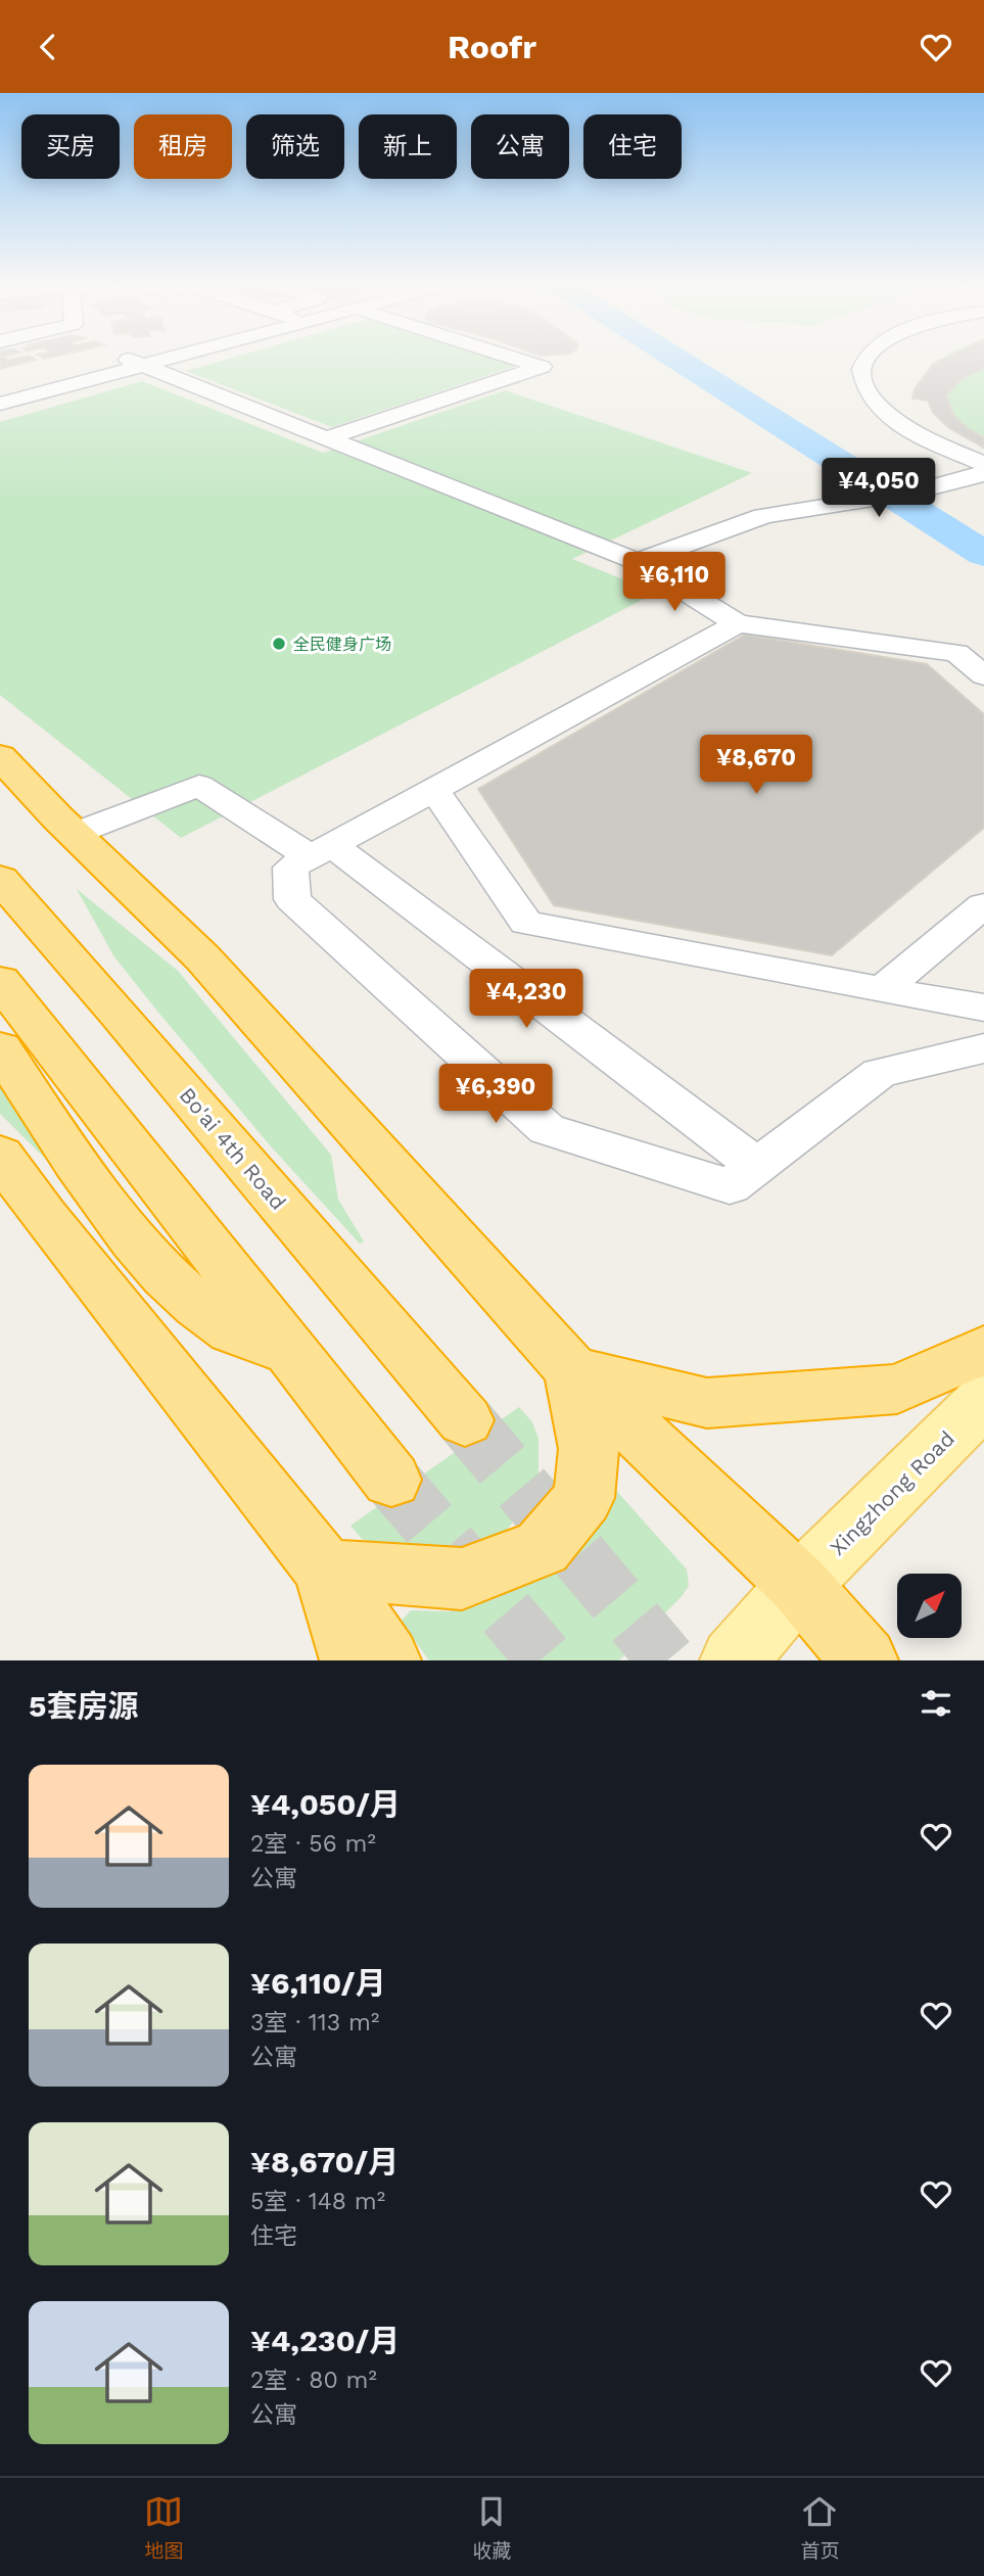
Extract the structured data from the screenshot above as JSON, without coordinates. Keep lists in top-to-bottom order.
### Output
{
  "streets": {
    "highway": ["Bo'ai 4th Road"],
    "main road": ["Xingzhong Road"]
  },
  "places": ["全民健身广场"],
  "north": "top right",
  "page": {
    "header": "Roofr",
    "chip": [
      "买房",
      "租房",
      "筛选",
      "新上",
      "公寓",
      "住宅"
    ],
    "price": [
      "¥4,050",
      "¥6,110",
      "¥8,670",
      "¥4,230",
      "¥6,390"
    ],
    "heading": "5套房源",
    "list": [
      {
        "name": "¥4,050/月",
        "note": "2室 · 56 m² · 公寓"
      },
      {
        "name": "¥6,110/月",
        "note": "3室 · 113 m² · 公寓"
      },
      {
        "name": "¥8,670/月",
        "note": "5室 · 148 m² · 住宅"
      },
      {
        "name": "¥4,230/月",
        "note": "2室 · 80 m² · 公寓"
      }
    ],
    "tabs": ["地图", "收藏", "首页"]
  }
}
